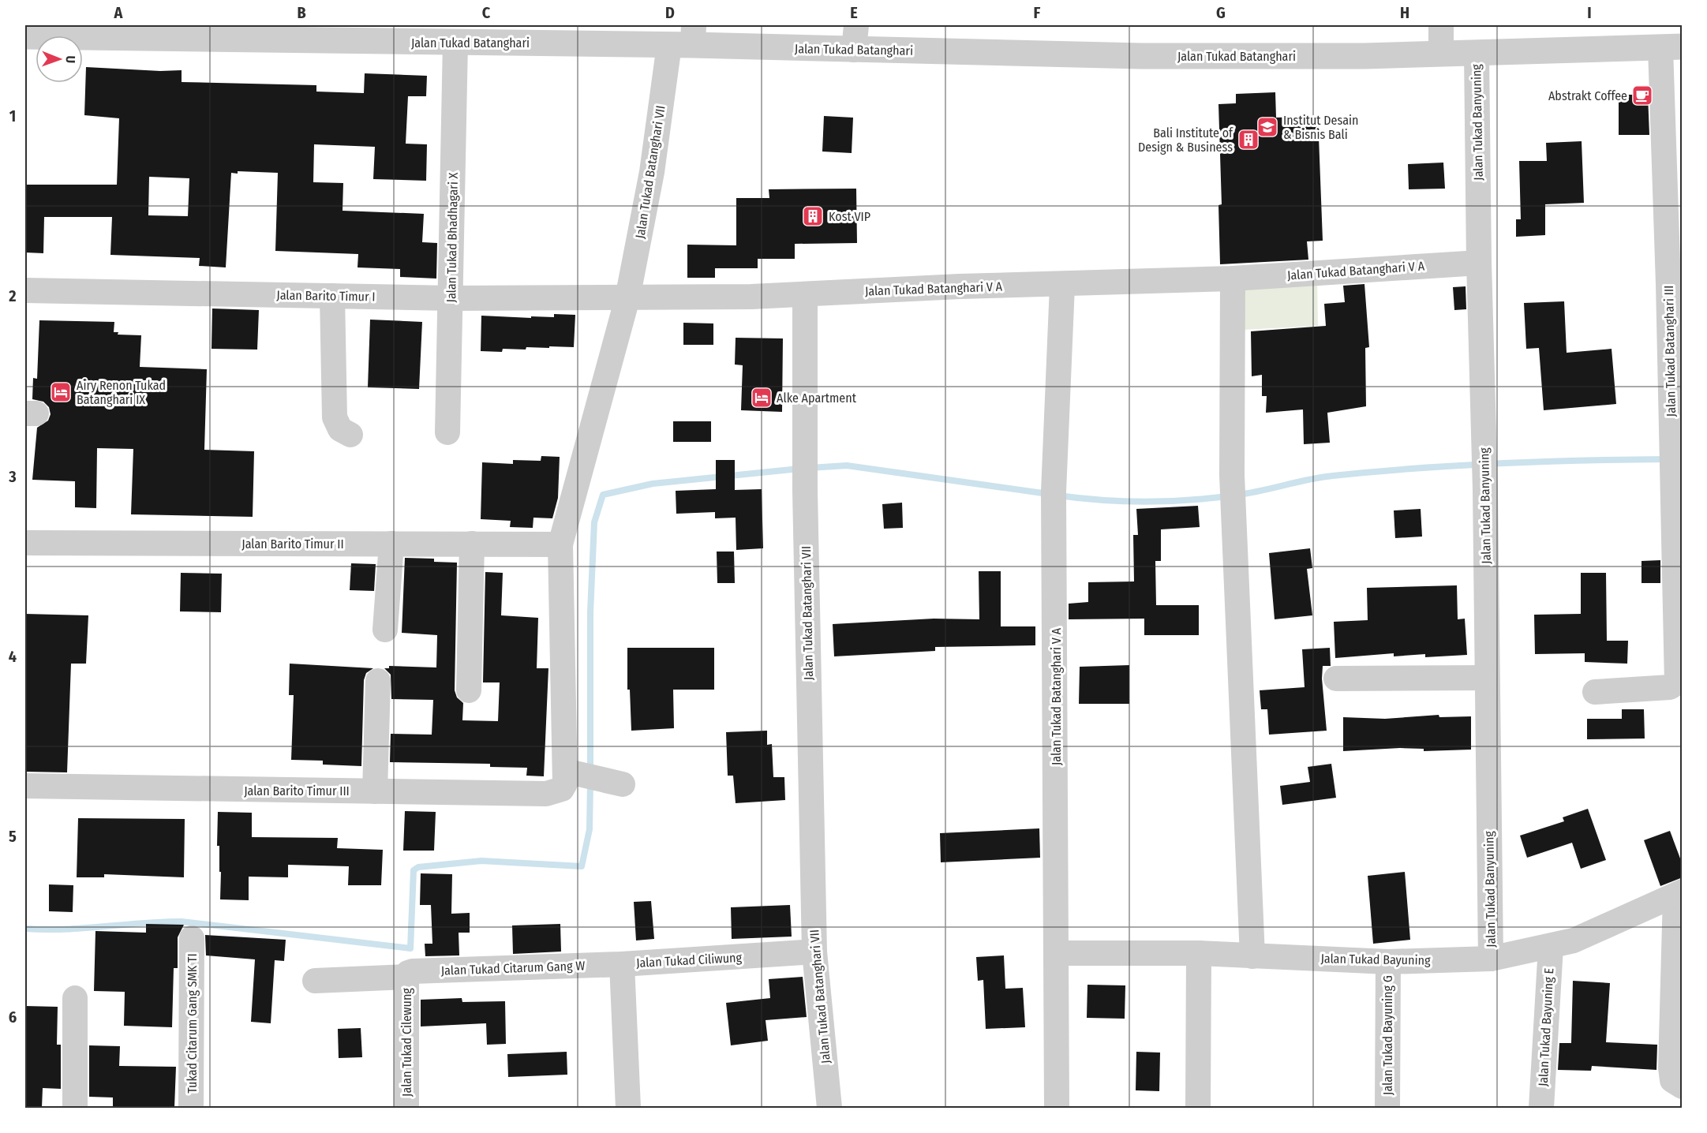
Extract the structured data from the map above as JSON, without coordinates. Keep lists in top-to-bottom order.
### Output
{
  "streets": {
    "street": [
      "Jalan Tukad Batanghari",
      "Jalan Tukad Banyuning",
      "Jalan Tukad Batanghari VII",
      "Jalan Tukad Bhadhagari X",
      "Jalan Tukad Batanghari V A",
      "Jalan Barito Timur I",
      "Jalan Tukad Batanghari III",
      "Jalan Barito Timur II",
      "Jalan Barito Timur III",
      "Jalan Tukad Bayuning",
      "Jalan Tukad Ciliwung",
      "Jalan Tukad Citarum Gang W",
      "Tukad Citarum Gang SMK TI",
      "Jalan Tukad Bayuning E",
      "Jalan Tukad Bayuning G",
      "Jalan Tukad Cilewung"
    ]
  },
  "crossings": [
    ["Jalan Tukad Batanghari", "Jalan Tukad Banyuning"],
    ["Jalan Tukad Batanghari", "Jalan Tukad Batanghari VII"],
    ["Jalan Tukad Batanghari", "Jalan Tukad Bhadhagari X"],
    ["Jalan Tukad Batanghari", "Jalan Tukad Batanghari III"],
    ["Jalan Tukad Banyuning", "Jalan Tukad Batanghari V A"],
    ["Jalan Tukad Banyuning", "Jalan Tukad Bayuning"],
    ["Jalan Tukad Batanghari VII", "Jalan Tukad Batanghari V A"],
    ["Jalan Tukad Batanghari VII", "Jalan Barito Timur I"],
    ["Jalan Tukad Batanghari VII", "Jalan Barito Timur II"],
    ["Jalan Tukad Batanghari VII", "Jalan Barito Timur III"],
    ["Jalan Tukad Batanghari VII", "Jalan Tukad Ciliwung"],
    ["Jalan Tukad Bhadhagari X", "Jalan Barito Timur I"],
    ["Jalan Tukad Batanghari V A", "Jalan Tukad Bayuning"],
    ["Jalan Tukad Bayuning", "Jalan Tukad Bayuning E"],
    ["Jalan Tukad Bayuning", "Jalan Tukad Bayuning G"],
    ["Jalan Tukad Ciliwung", "Jalan Tukad Citarum Gang W"],
    ["Jalan Tukad Citarum Gang W", "Jalan Tukad Cilewung"]
  ],
  "places": {
    "cafe": ["Abstrakt Coffee"],
    "school or university": ["Institut Desain & Bisnis Bali"],
    "building": ["Bali Institute of Design & Business", "Kost VIP"],
    "hotel": ["Airy Renon Tukad Batanghari IX", "Alke Apartment"]
  },
  "north": "right",
  "grid": {
    "columns": [
      "A",
      "B",
      "C",
      "D",
      "E",
      "F",
      "G",
      "H",
      "I"
    ],
    "rows": [
      "1",
      "2",
      "3",
      "4",
      "5",
      "6"
    ]
  }
}
